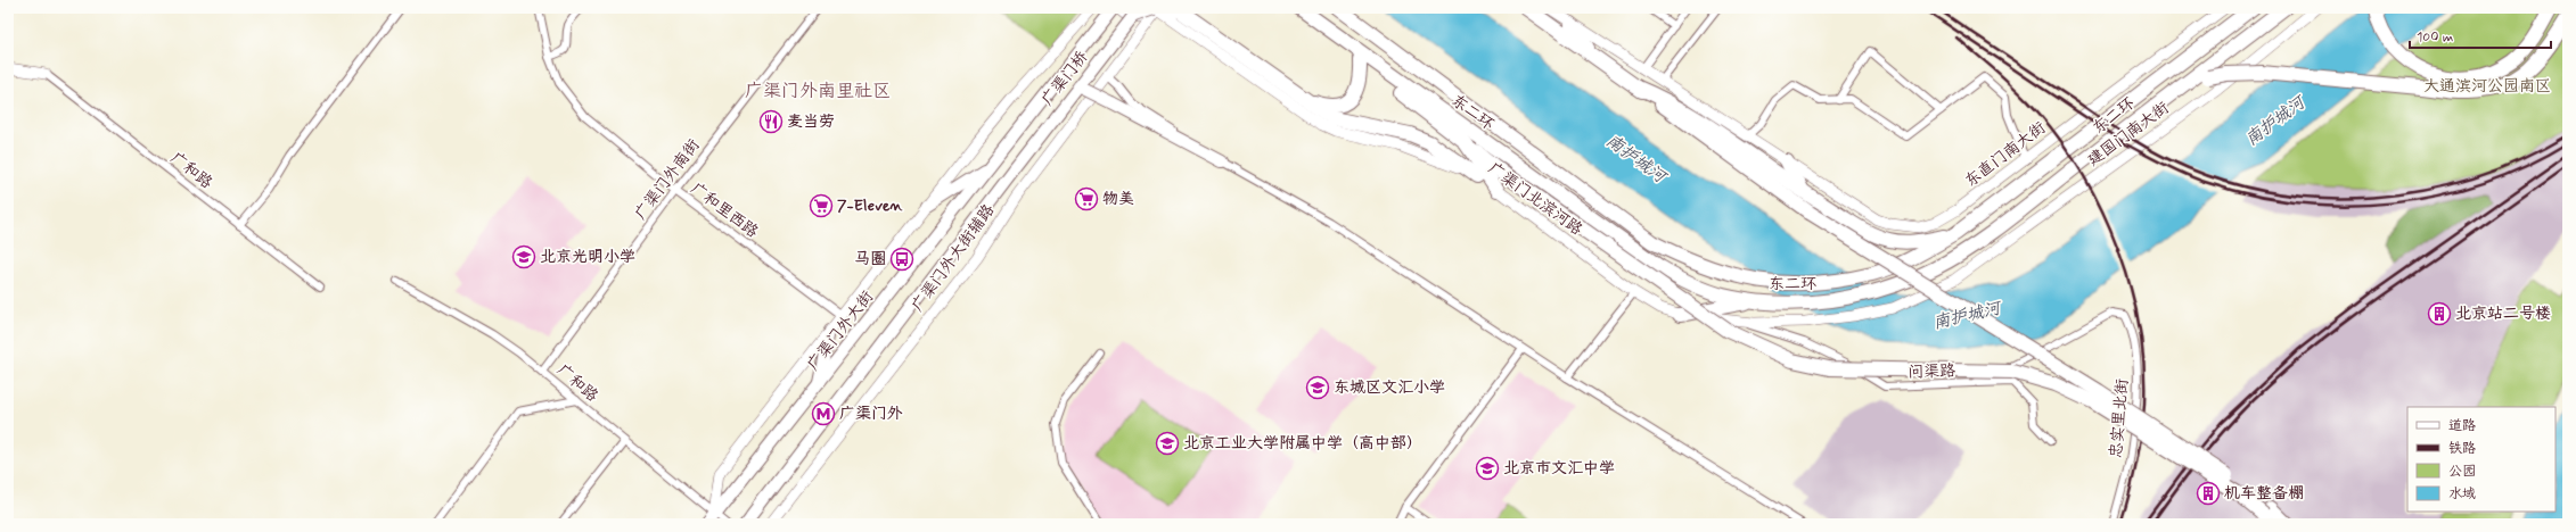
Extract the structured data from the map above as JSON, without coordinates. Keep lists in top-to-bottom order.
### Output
{
  "streets": {
    "highway": ["东二环"],
    "main road": ["广渠门桥", "广渠门外大街"],
    "street": [
      "建国门南大街",
      "东直门南大街",
      "广和路",
      "广渠门外南街",
      "广渠门北滨河路",
      "广和里西路",
      "广渠门外大街辅路",
      "问渠路",
      "忠实里北街"
    ]
  },
  "crossings": [
    ["广渠门桥", "广渠门外大街"],
    ["建国门南大街", "广渠门北滨河路"],
    ["广和路", "广渠门外南街"],
    ["广和路", "广渠门外大街"],
    ["广渠门外南街", "广和里西路"],
    ["广渠门北滨河路", "广渠门外大街辅路"],
    ["广渠门北滨河路", "问渠路"],
    ["问渠路", "忠实里北街"]
  ],
  "districts": ["广渠门外南里社区"],
  "water": ["南护城河"],
  "parks": ["大通滨河公园南区"],
  "places": {
    "restaurant": ["麦当劳"],
    "supermarket": ["物美", "7-Eleven"],
    "school or university": [
      "北京光明小学",
      "东城区文汇小学",
      "北京工业大学附属中学（高中部）",
      "北京市文汇中学"
    ],
    "bus stop": ["马圈"],
    "building": ["北京站二号楼", "机车整备棚"],
    "metro station": ["广渠门外"]
  },
  "legend": [
    "道路",
    "铁路",
    "公园",
    "水域"
  ],
  "scale_bar": "100 m"
}
